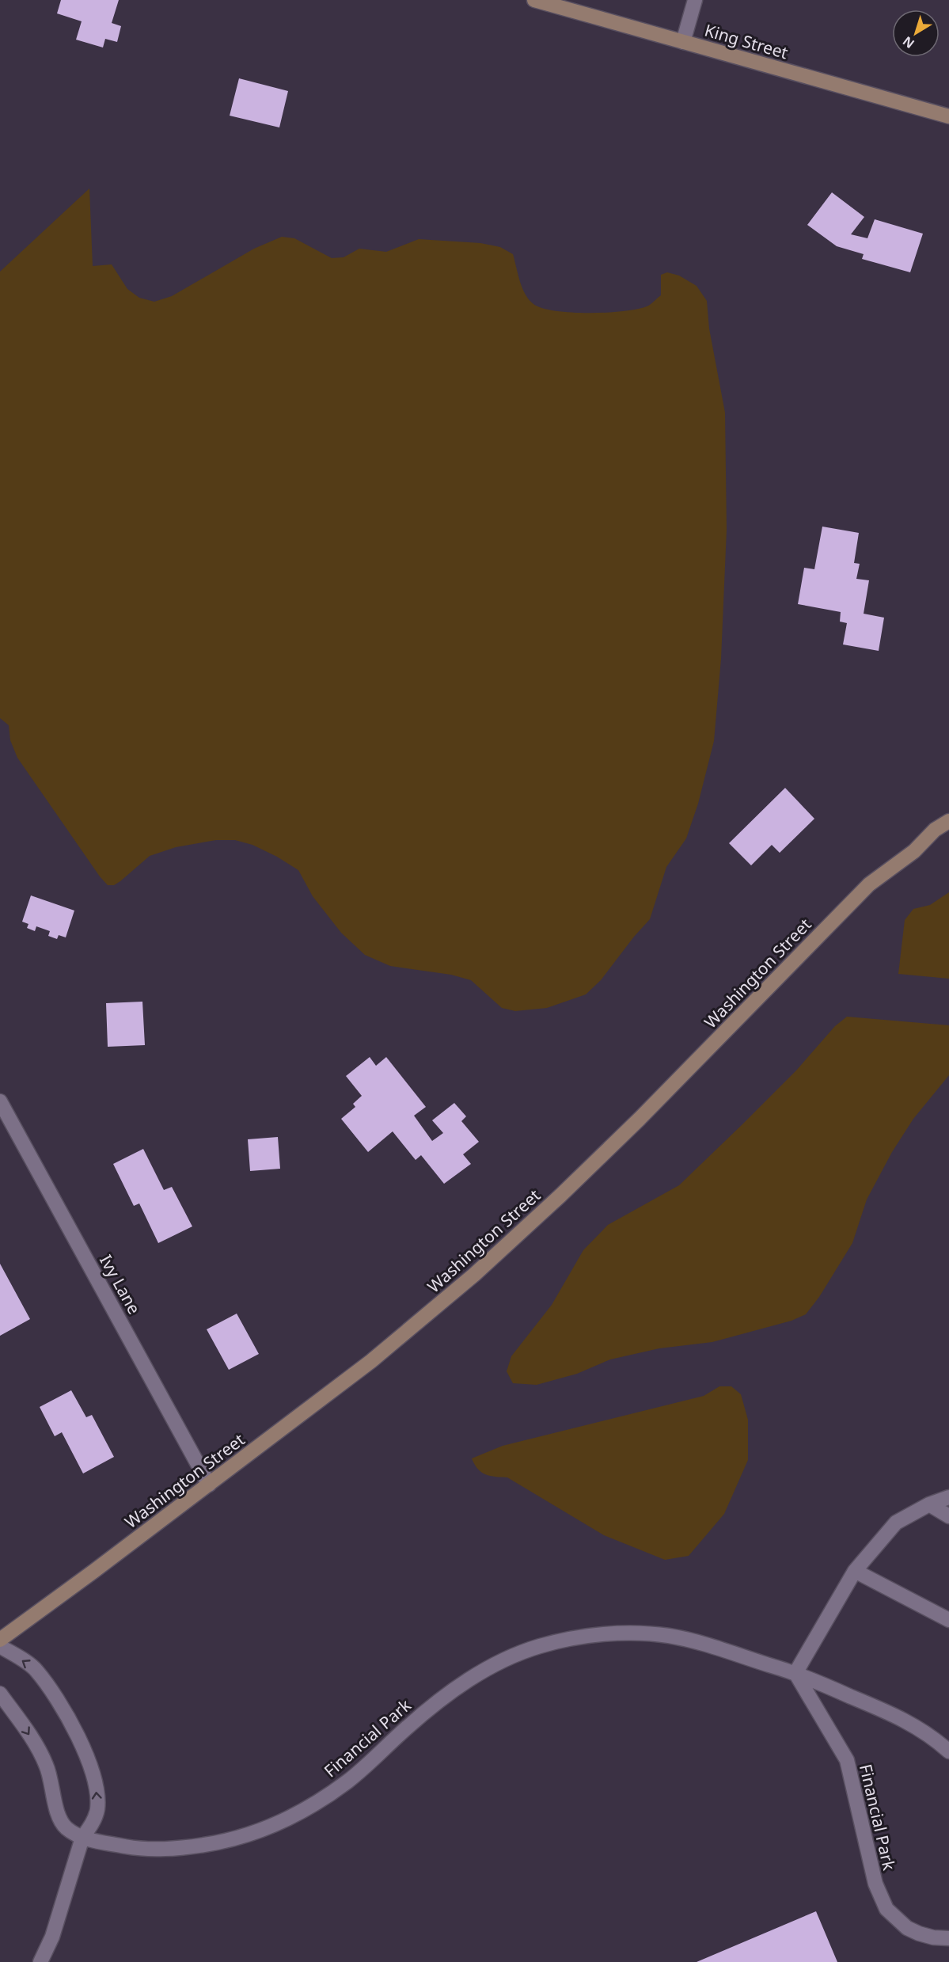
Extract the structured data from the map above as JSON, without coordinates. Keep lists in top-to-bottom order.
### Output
{
  "streets": {
    "main road": ["King Street", "Washington Street"],
    "street": ["Ivy Lane", "Financial Park"]
  },
  "crossings": [
    ["Washington Street", "Ivy Lane"]
  ],
  "north": "bottom left"
}
